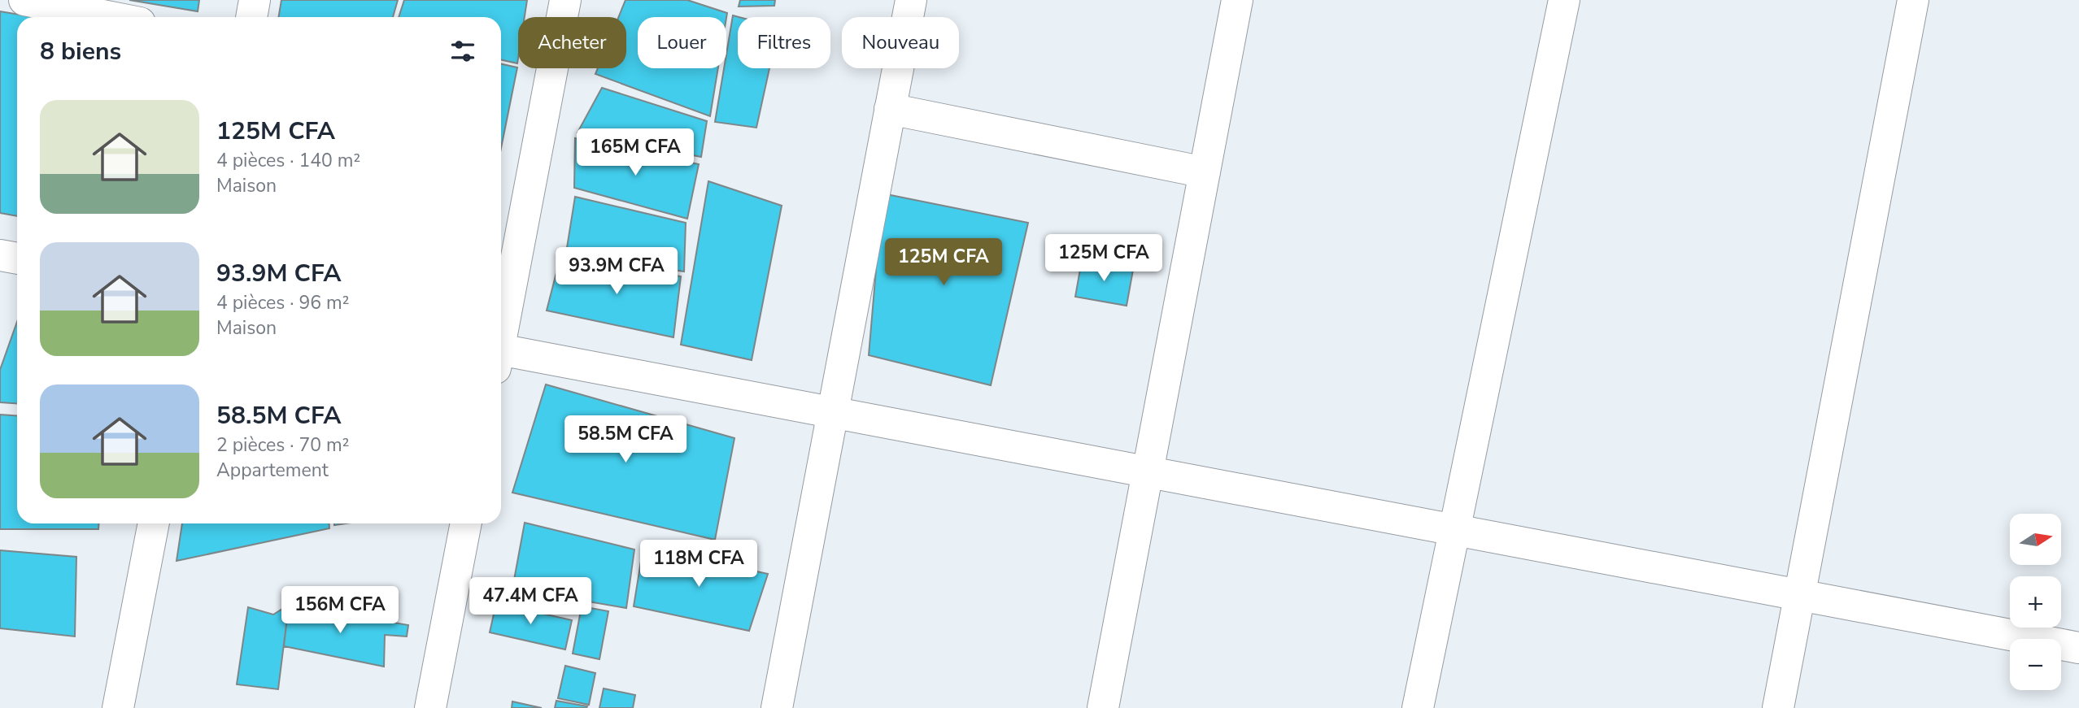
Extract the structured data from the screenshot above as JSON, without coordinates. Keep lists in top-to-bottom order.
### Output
{
  "north": "right",
  "page": {
    "chip": [
      "Acheter",
      "Louer",
      "Filtres",
      "Nouveau"
    ],
    "heading": "8 biens",
    "list": [
      {
        "name": "125M CFA",
        "note": "4 pièces · 140 m² · Maison"
      },
      {
        "name": "93.9M CFA",
        "note": "4 pièces · 96 m² · Maison"
      },
      {
        "name": "58.5M CFA",
        "note": "2 pièces · 70 m² · Appartement"
      }
    ],
    "price": [
      "165M CFA",
      "125M CFA",
      "125M CFA",
      "93.9M CFA",
      "58.5M CFA",
      "118M CFA",
      "47.4M CFA",
      "156M CFA"
    ],
    "map_buttons": ["+", "−"]
  }
}
